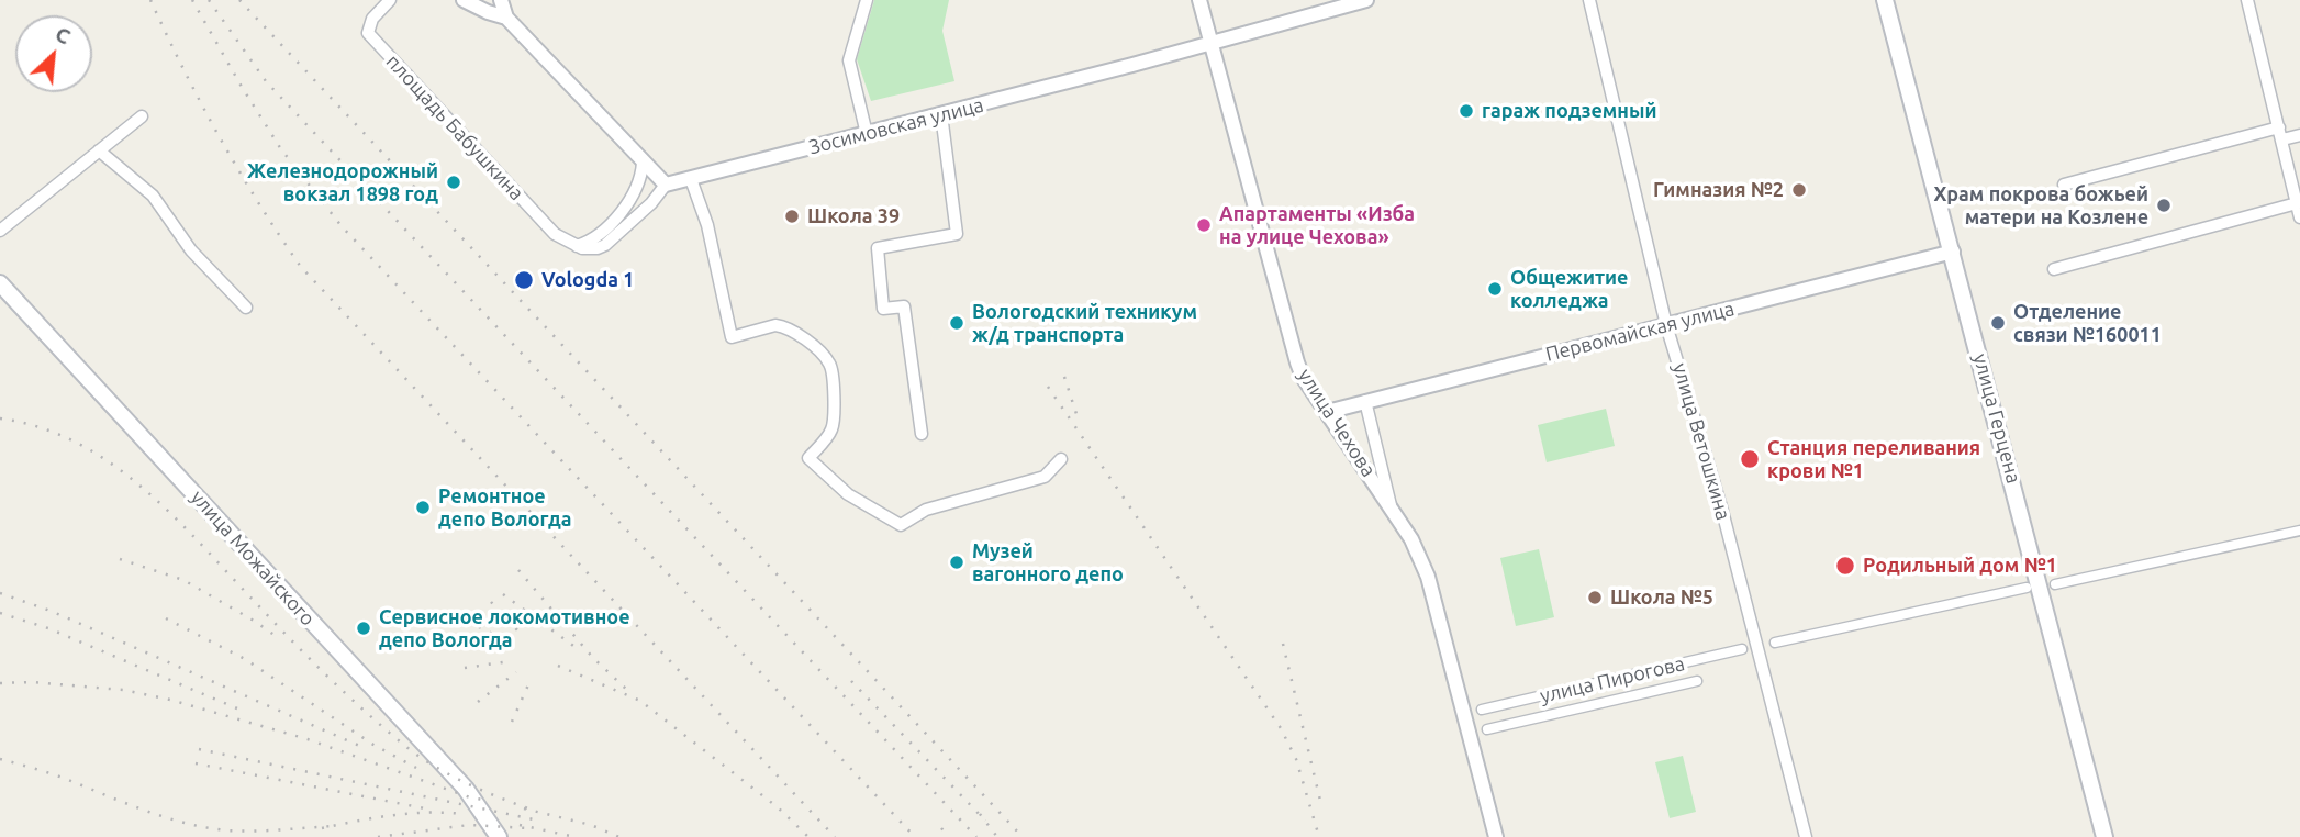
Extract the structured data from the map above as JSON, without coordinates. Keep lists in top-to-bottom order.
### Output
{
  "streets": {
    "main road": ["улица Герцена", "улица Можайского"],
    "street": [
      "Зосимовская улица",
      "площадь Бабушкина",
      "Первомайская улица",
      "улица Чехова",
      "улица Ветошкина",
      "улица Пирогова"
    ]
  },
  "crossings": [
    ["Зосимовская улица", "улица Чехова"],
    ["Первомайская улица", "улица Герцена"],
    ["Первомайская улица", "улица Чехова"],
    ["Первомайская улица", "улица Ветошкина"]
  ],
  "places": [
    "гараж подземный",
    "Железнодорожный вокзал 1898 год",
    "Гимназия №2",
    "Храм покрова божьей матери на Козлене",
    "Школа 39",
    "Апартаменты «Изба на улице Чехова»",
    "Vologda 1",
    "Общежитие колледжа",
    "Вологодский техникум ж/д транспорта",
    "Отделение связи №160011",
    "Станция переливания крови №1",
    "Ремонтное депо Вологда",
    "Музей вагонного депо",
    "Родильный дом №1",
    "Школа №5",
    "Сервисное локомотивное депо Вологда"
  ],
  "north": "top right"
}
